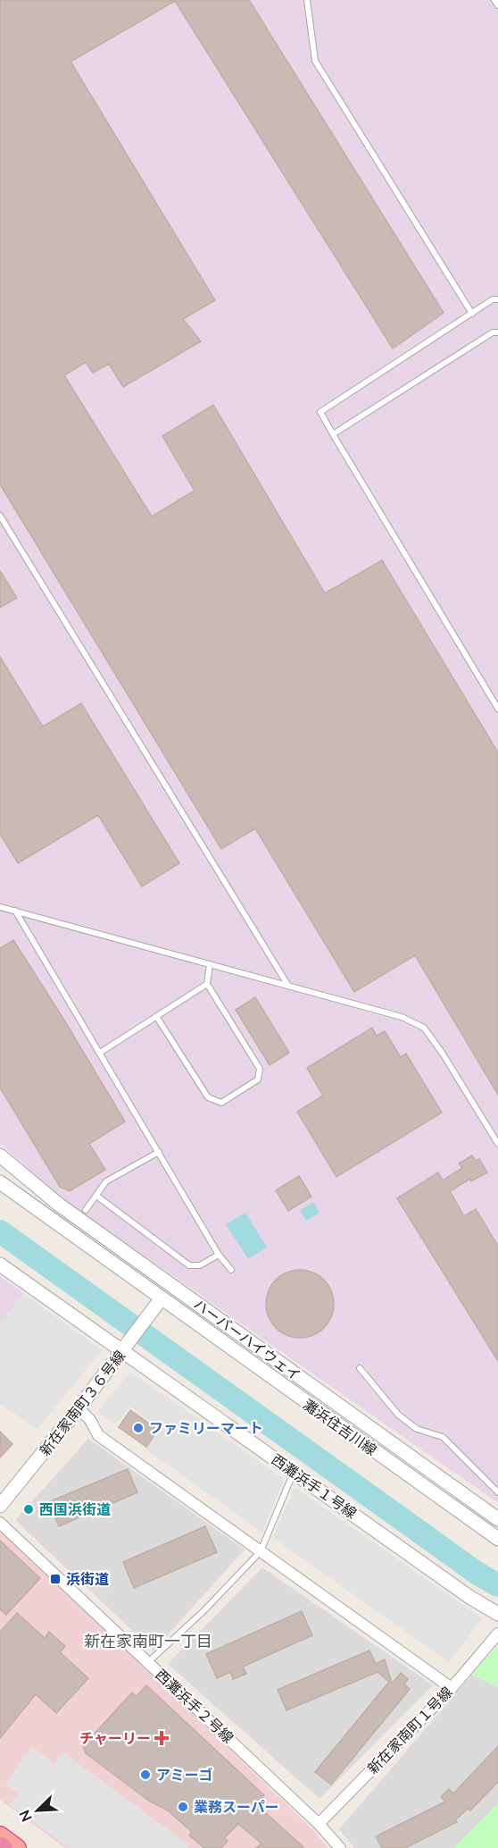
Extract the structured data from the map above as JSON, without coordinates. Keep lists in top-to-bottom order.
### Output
{
  "streets": {
    "street": [
      "ハーバーハイウェイ",
      "新在家南町３６号線",
      "灘浜住吉川線",
      "西灘浜手１号線",
      "西灘浜手２号線",
      "新在家南町１号線"
    ]
  },
  "crossings": [
    ["新在家南町３６号線", "灘浜住吉川線"],
    ["新在家南町３６号線", "西灘浜手１号線"],
    ["西灘浜手２号線", "新在家南町１号線"]
  ],
  "districts": ["新在家南町一丁目"],
  "places": {
    "other": [
      "ファミリーマート",
      "西国浜街道",
      "アミーゴ",
      "業務スーパー"
    ],
    "transit": ["浜街道"],
    "health": ["チャーリー"]
  },
  "north": "bottom left"
}
